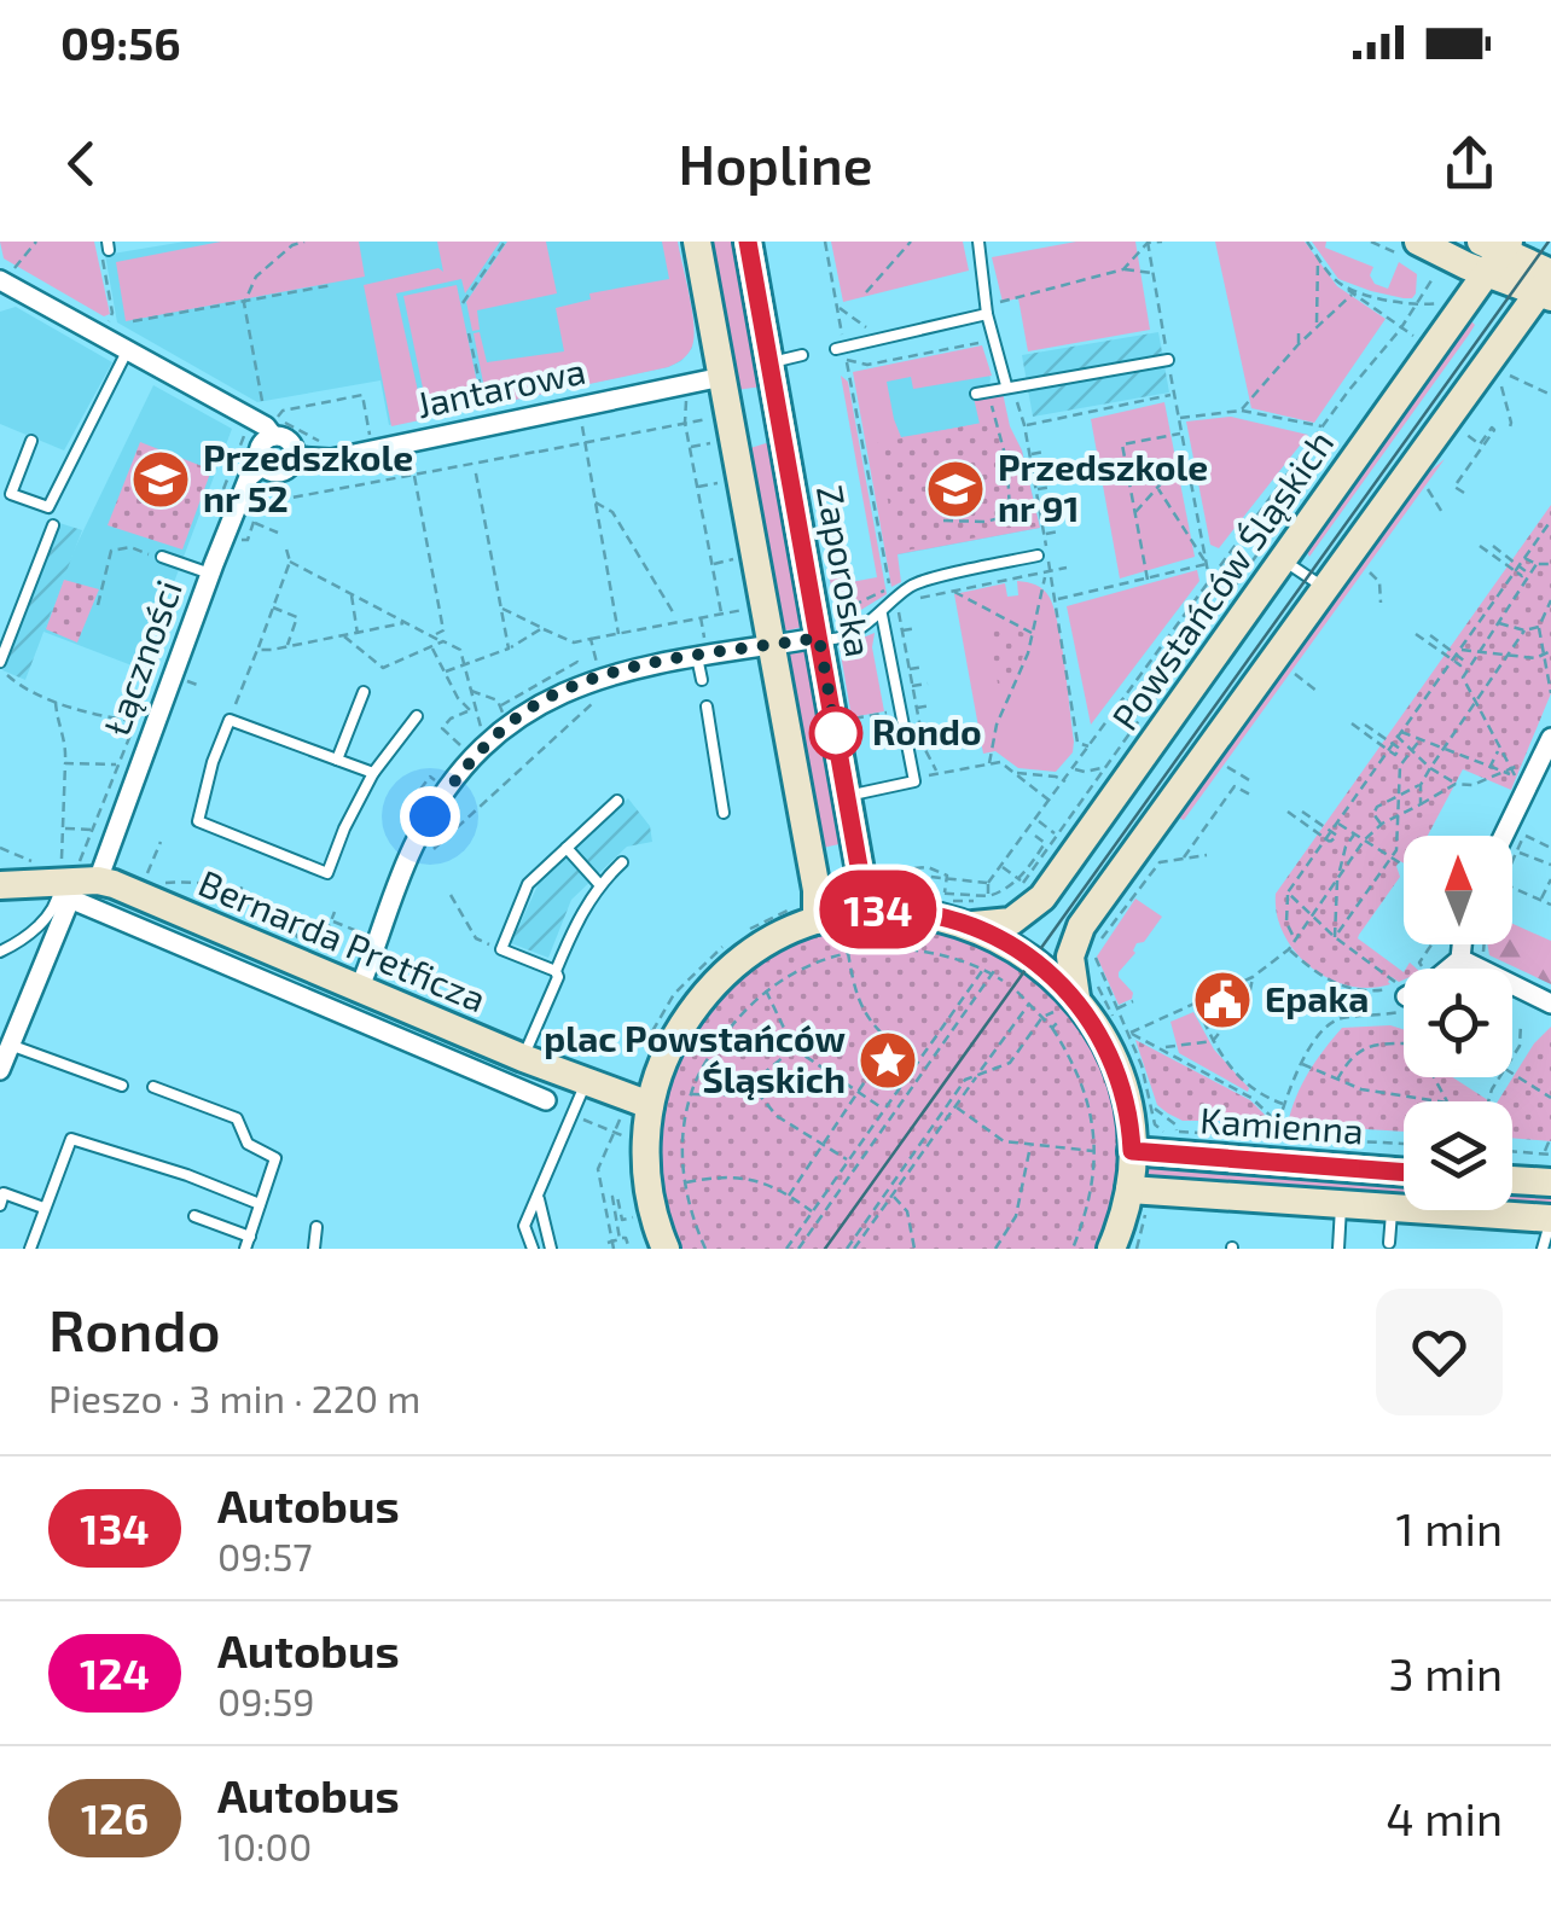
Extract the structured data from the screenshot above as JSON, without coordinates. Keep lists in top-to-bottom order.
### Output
{
  "streets": {
    "main road": [
      "Zaporoska",
      "Powstańców Śląskich",
      "Bernarda Pretficza",
      "Kamienna"
    ],
    "street": ["Jantarowa", "Łączności"]
  },
  "crossings": [
    ["Jantarowa", "Łączności"],
    ["Łączności", "Bernarda Pretficza"]
  ],
  "places": {
    "school or university": ["Przedszkole nr 52", "Przedszkole nr 91"],
    "other": ["Rondo"],
    "public building": ["Epaka"],
    "place": ["plac Powstańców Śląskich"]
  },
  "lines": ["bus line 134"],
  "north": "top",
  "page": {
    "status": "09:56",
    "header": "Hopline",
    "on_map": "134",
    "heading": ["Rondo", "Pieszo · 3 min · 220 m"],
    "list": [
      {
        "mark": "134",
        "name": "Autobus",
        "note": "09:57",
        "value": "1 min"
      },
      {
        "mark": "124",
        "name": "Autobus",
        "note": "09:59",
        "value": "3 min"
      },
      {
        "mark": "126",
        "name": "Autobus",
        "note": "10:00",
        "value": "4 min"
      }
    ]
  }
}
